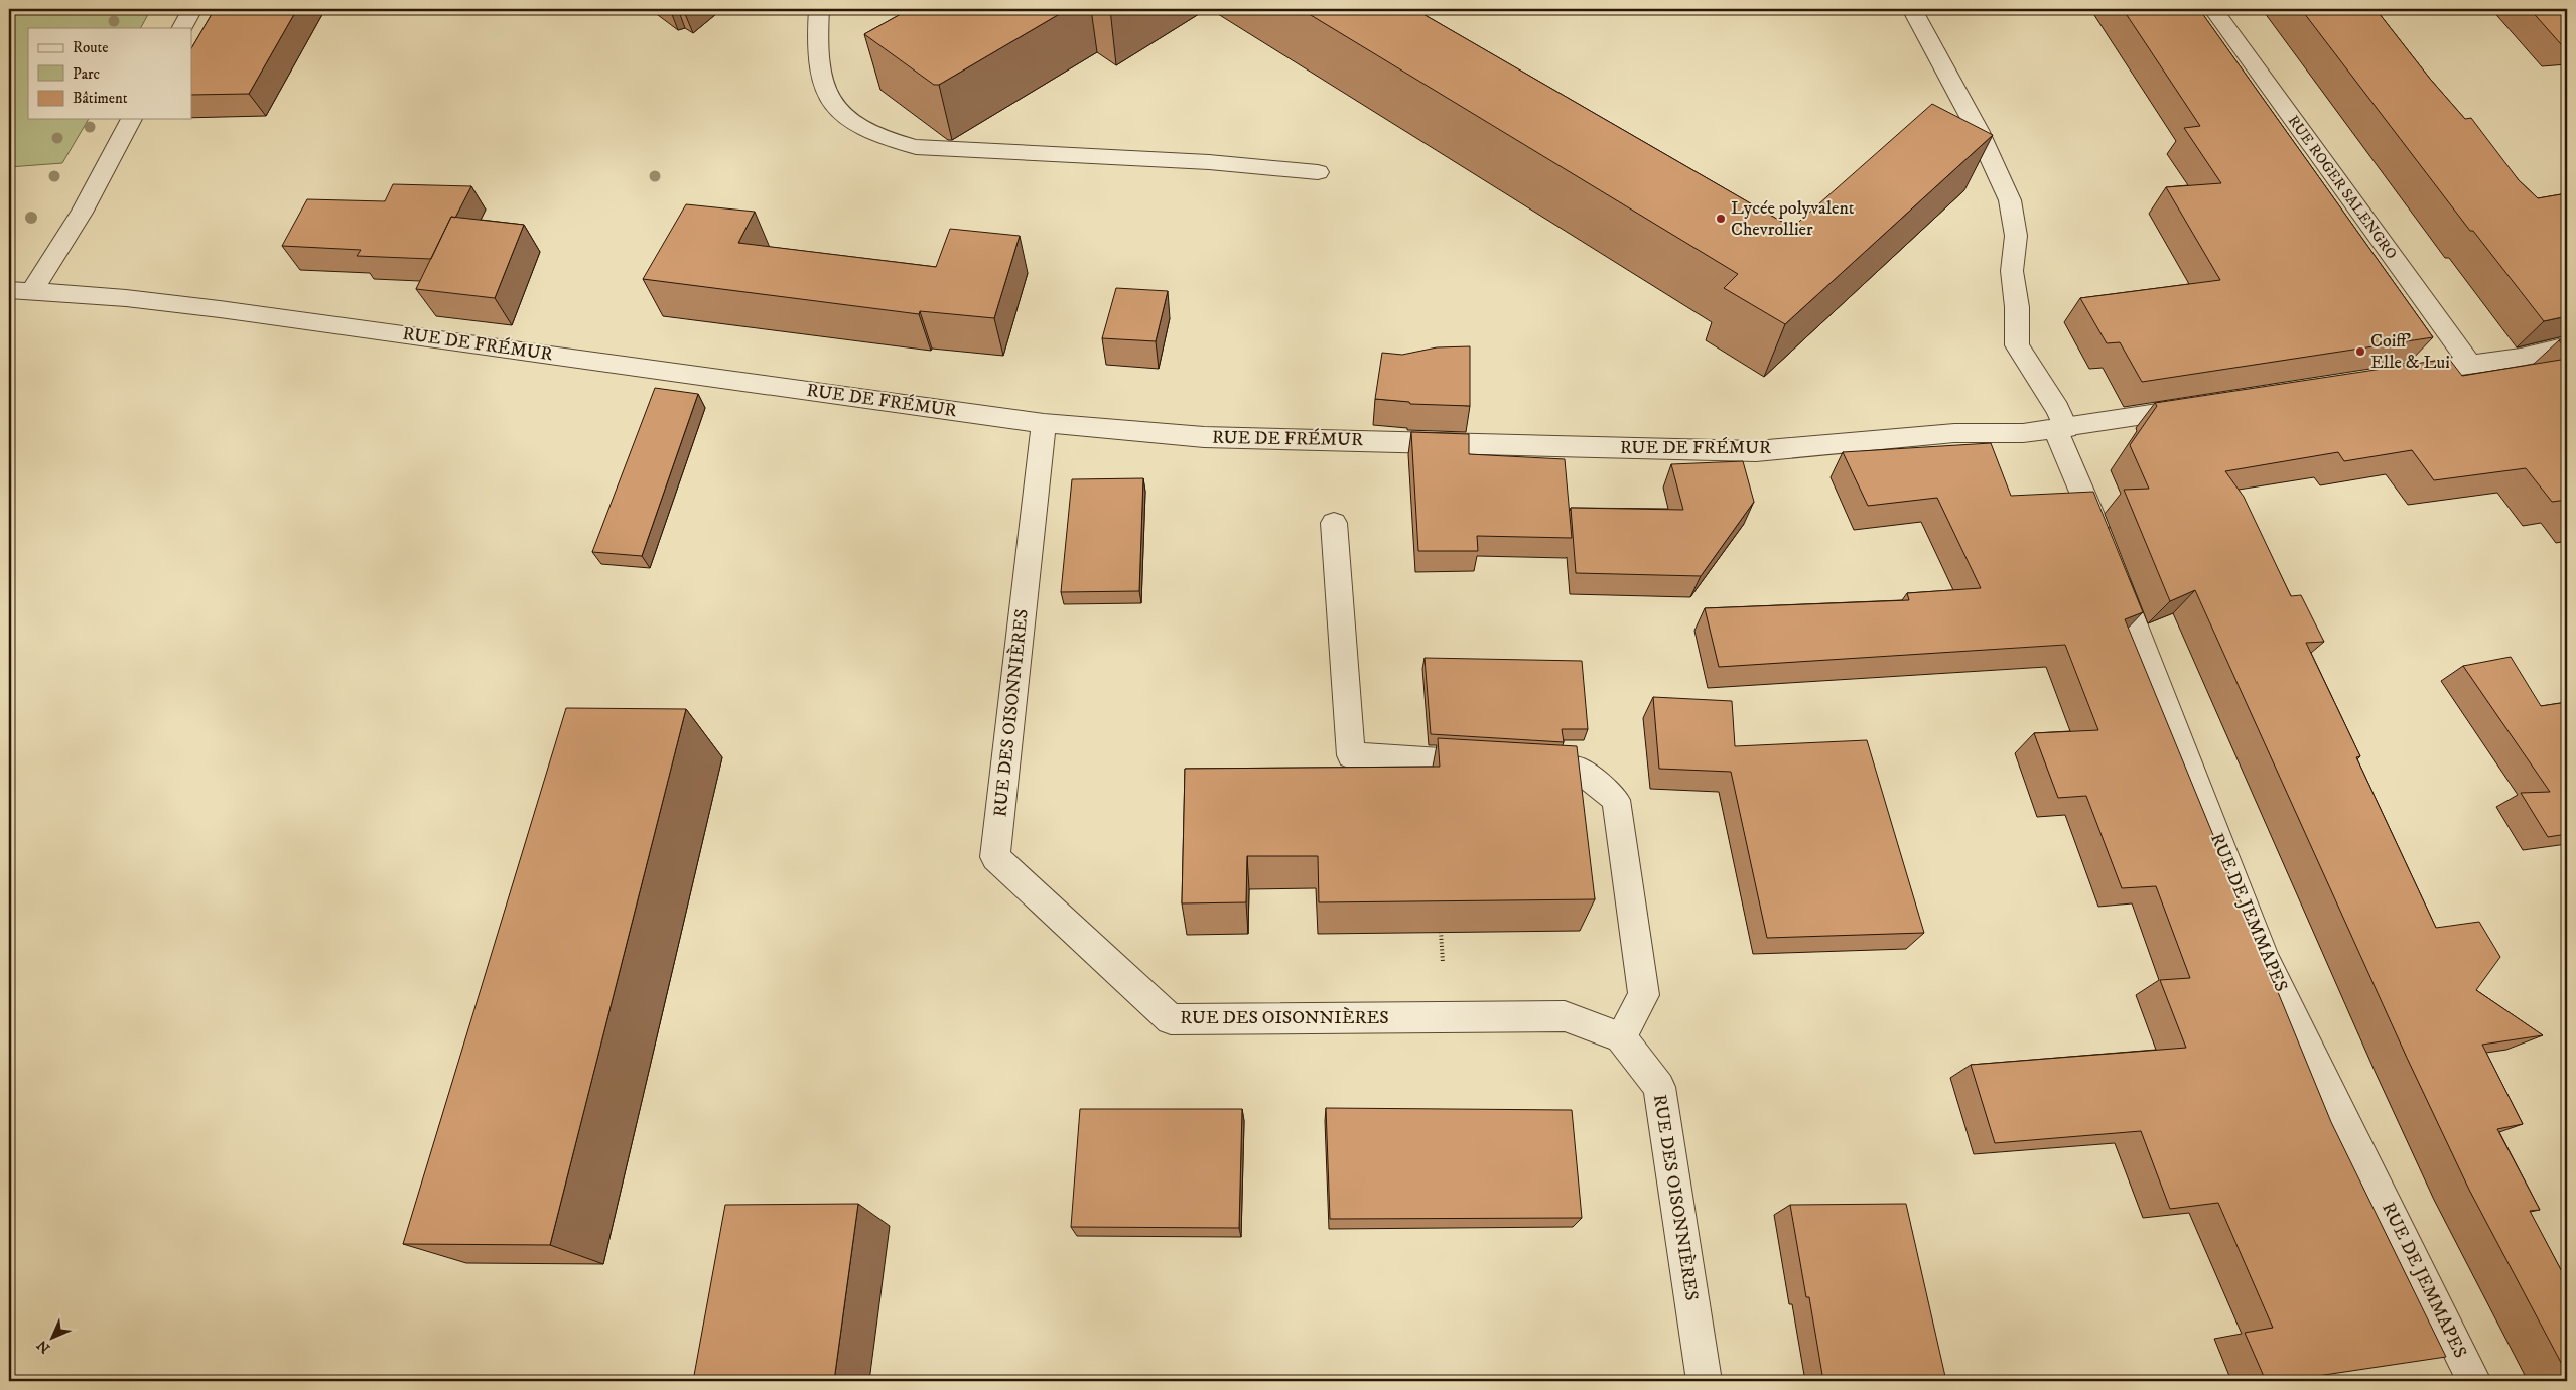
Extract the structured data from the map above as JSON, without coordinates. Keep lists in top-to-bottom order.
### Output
{
  "streets": {
    "street": [
      "RUE ROGER SALENGRO",
      "RUE DE FRÉMUR",
      "RUE DES OISONNIÈRES",
      "RUE DE JEMMAPES"
    ]
  },
  "crossings": [
    ["RUE DE FRÉMUR", "RUE DES OISONNIÈRES"],
    ["RUE DE FRÉMUR", "RUE DE JEMMAPES"]
  ],
  "places": ["Lycée polyvalent Chevrollier", "Coiff' Elle & Lui"],
  "legend": ["Route", "Parc", "Bâtiment"],
  "north": "bottom left"
}
